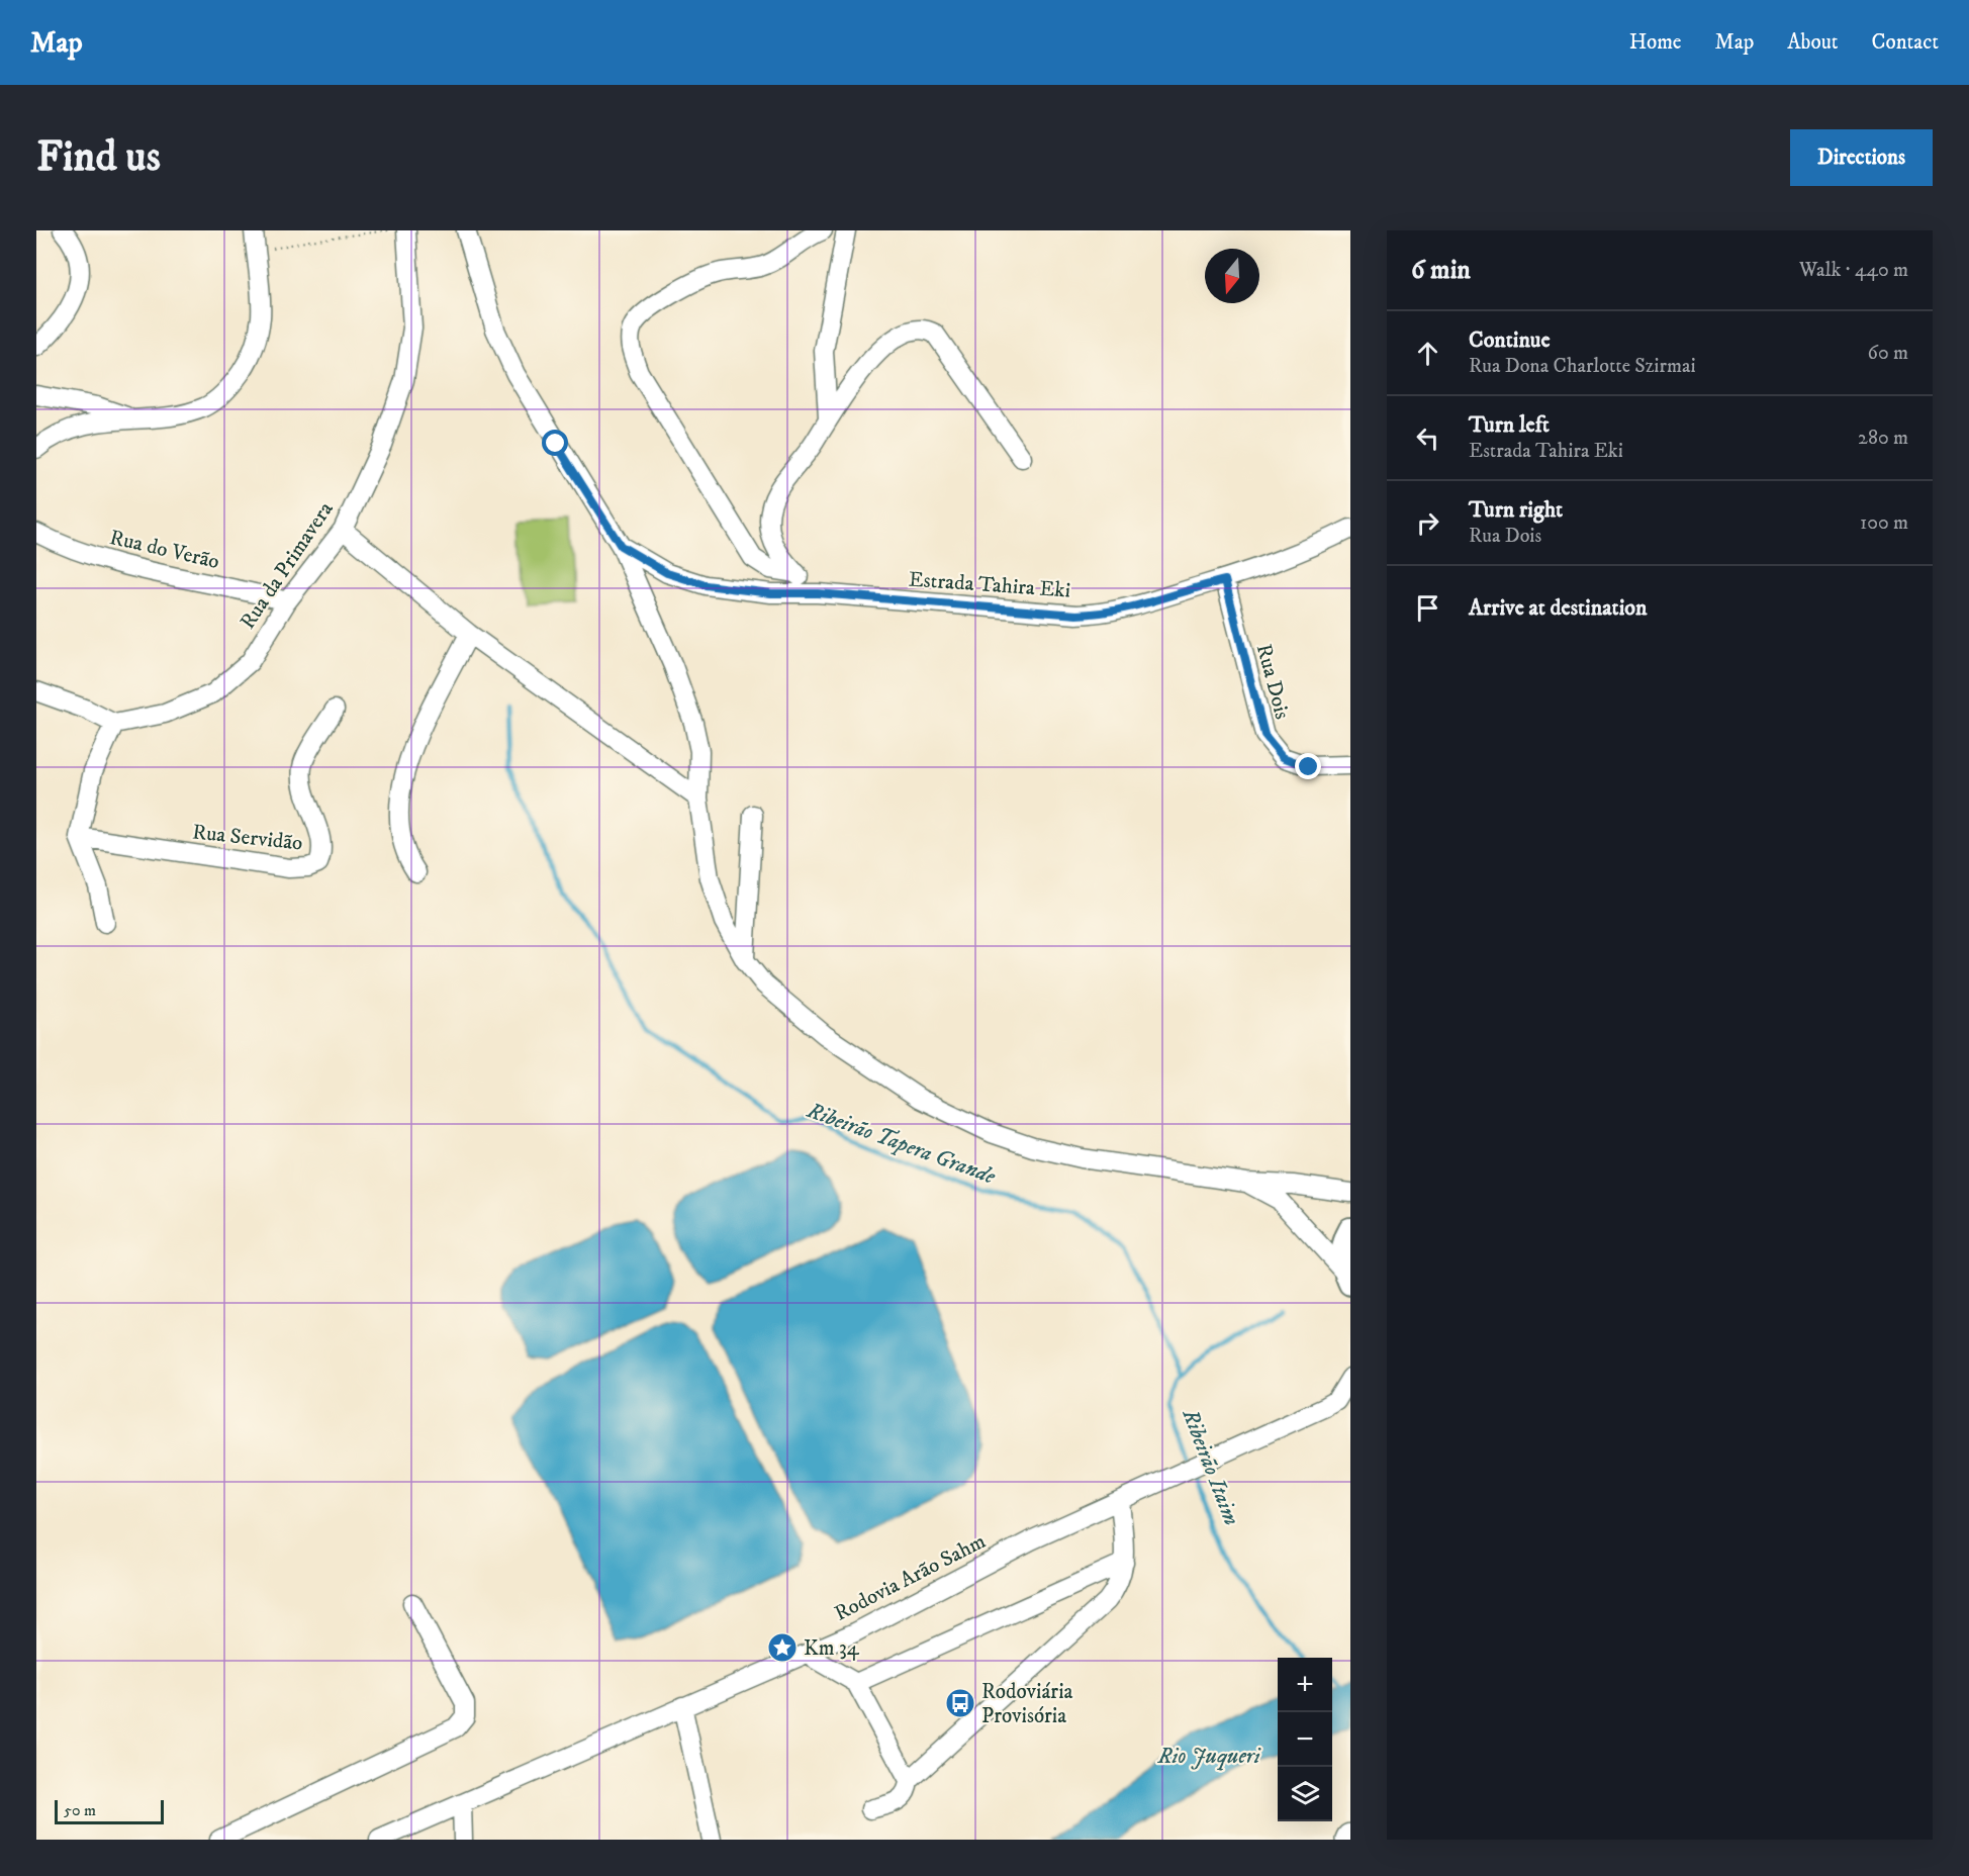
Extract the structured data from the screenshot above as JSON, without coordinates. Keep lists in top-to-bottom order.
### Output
{
  "streets": {
    "street": [
      "Rua do Verão",
      "Rua da Primavera",
      "Estrada Tahira Eki",
      "Rua Dois",
      "Rua Servidão",
      "Rodovia Arão Sahm"
    ]
  },
  "crossings": [
    ["Rua do Verão", "Rua da Primavera"],
    ["Estrada Tahira Eki", "Rua Dois"]
  ],
  "water": ["Ribeirão Tapera Grande", "Ribeirão Itaim", "Rio Juqueri"],
  "places": {
    "place": ["Km 34"],
    "bus stop": ["Rodoviária Provisória"]
  },
  "scale_bar": "50 m",
  "north": "bottom",
  "page": {
    "header": "Map",
    "nav": [
      "Home",
      "Map",
      "About",
      "Contact"
    ],
    "buttons": "Directions",
    "title": "Find us",
    "heading": ["6 min", "Walk · 440 m"],
    "list": [
      ["Continue", "Rua Dona Charlotte Szirmai", "60 m"],
      ["Turn left", "Estrada Tahira Eki", "280 m"],
      ["Turn right", "Rua Dois", "100 m"],
      "Arrive at destination"
    ],
    "map_buttons": ["+", "−"],
    "scale": "50 m"
  }
}
